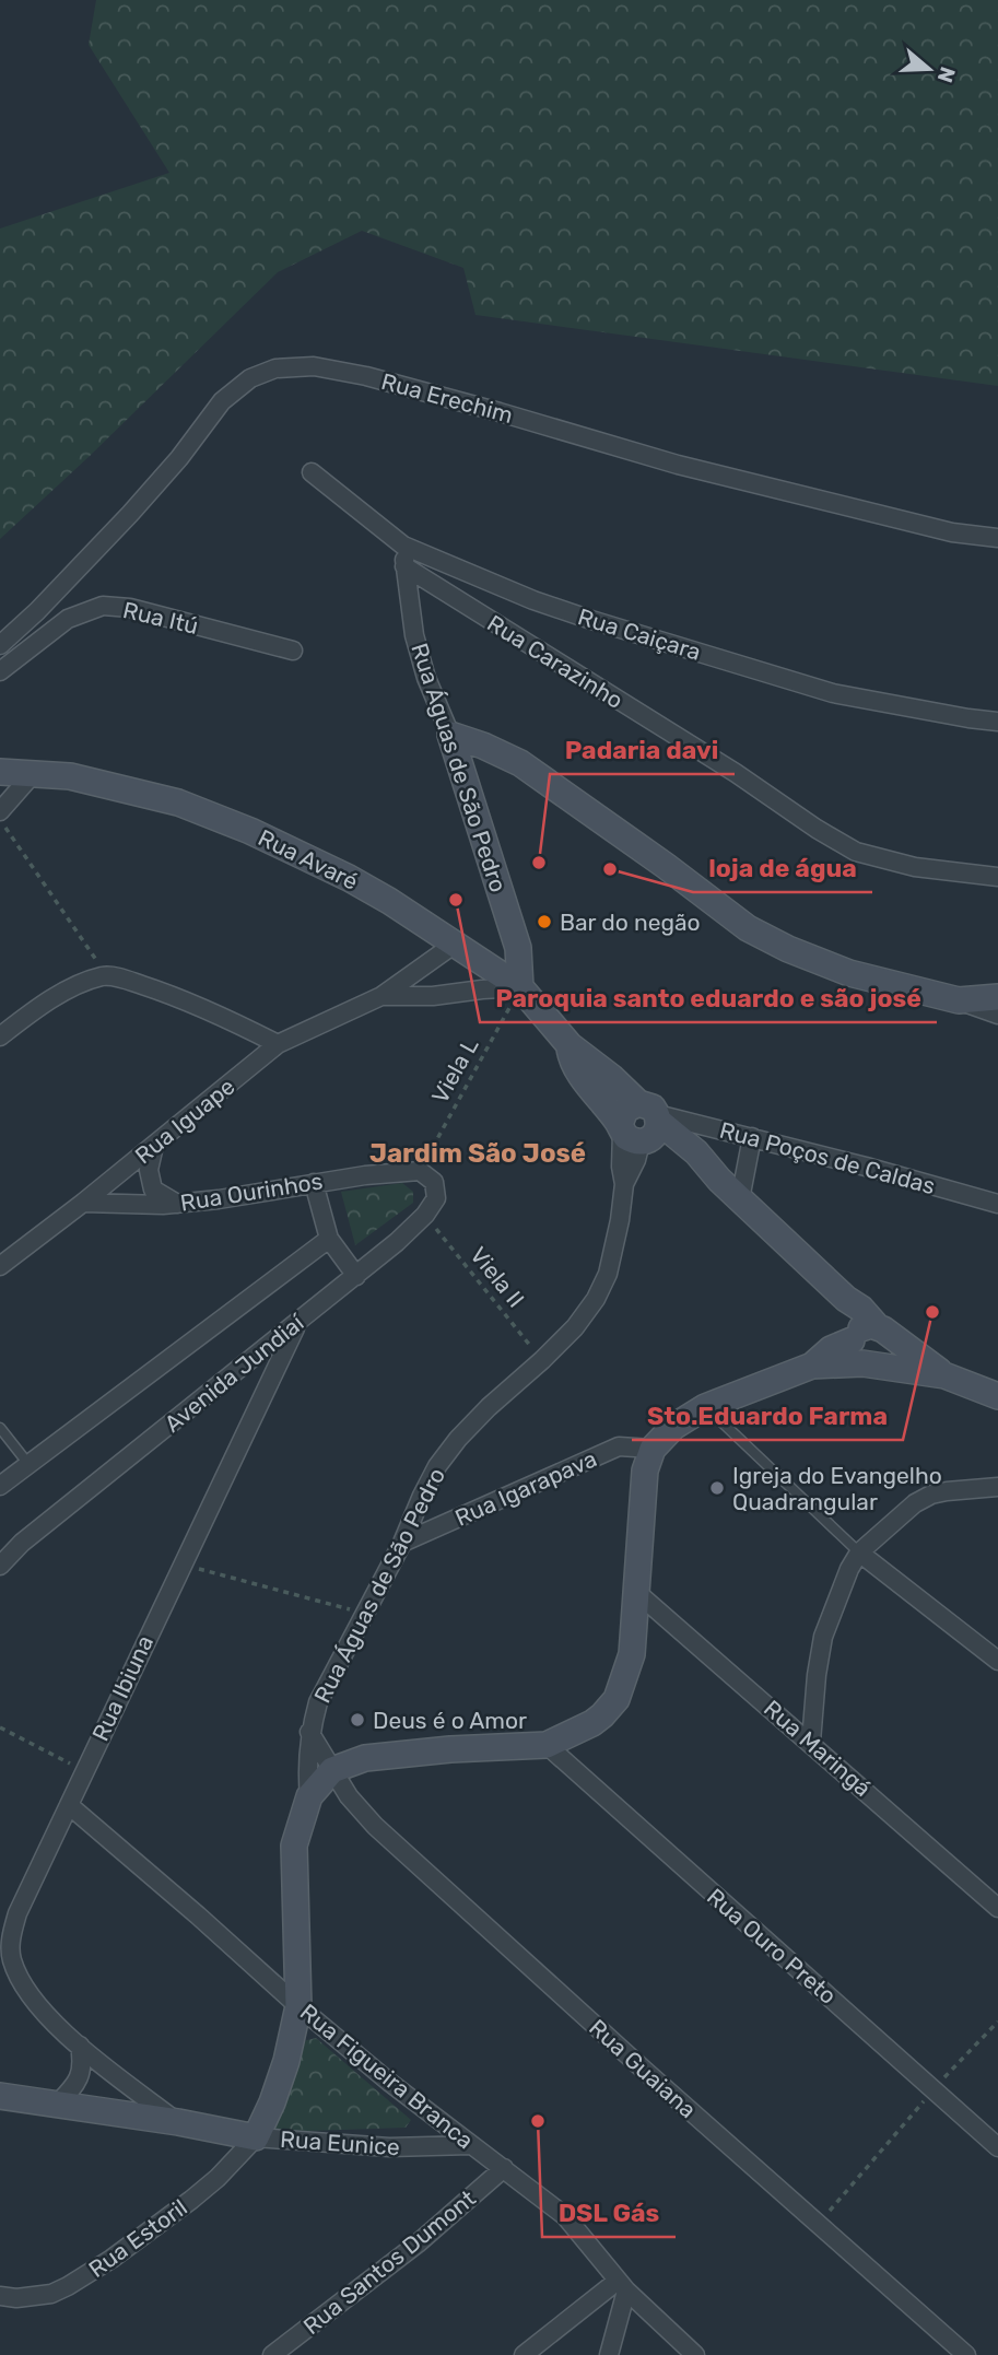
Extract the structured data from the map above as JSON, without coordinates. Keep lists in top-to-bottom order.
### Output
{
  "streets": {
    "main road": ["Rua Águas de São Pedro", "Rua Avaré"],
    "street": [
      "Rua Erechim",
      "Rua Itú",
      "Rua Caiçara",
      "Rua Carazinho",
      "Rua Iguape",
      "Rua Poços de Caldas",
      "Rua Ourinhos",
      "Avenida Jundiaí",
      "Rua Igarapava",
      "Rua Ibiuna",
      "Rua Maringá",
      "Rua Ouro Preto",
      "Rua Guaiana",
      "Rua Figueira Branca",
      "Rua Eunice",
      "Rua Estoril",
      "Rua Santos Dumont"
    ],
    "path": ["Viela L", "Viela II"]
  },
  "crossings": [
    ["Rua Caiçara", "Rua Águas de São Pedro"],
    ["Rua Carazinho", "Rua Águas de São Pedro"],
    ["Rua Águas de São Pedro", "Rua Avaré"],
    ["Rua Águas de São Pedro", "Viela L"],
    ["Rua Águas de São Pedro", "Rua Iguape"],
    ["Rua Águas de São Pedro", "Rua Poços de Caldas"],
    ["Rua Águas de São Pedro", "Viela II"],
    ["Rua Águas de São Pedro", "Rua Igarapava"],
    ["Rua Águas de São Pedro", "Rua Guaiana"],
    ["Rua Avaré", "Viela L"],
    ["Rua Avaré", "Rua Iguape"],
    ["Rua Avaré", "Rua Poços de Caldas"],
    ["Viela L", "Rua Iguape"],
    ["Viela L", "Rua Ourinhos"],
    ["Rua Iguape", "Rua Ourinhos"],
    ["Viela II", "Avenida Jundiaí"],
    ["Avenida Jundiaí", "Rua Ibiuna"],
    ["Rua Ibiuna", "Rua Figueira Branca"],
    ["Rua Figueira Branca", "Rua Eunice"],
    ["Rua Figueira Branca", "Rua Santos Dumont"],
    ["Rua Eunice", "Rua Estoril"]
  ],
  "districts": ["Jardim São José"],
  "places": [
    "Padaria davi",
    "loja de água",
    "Paroquia santo eduardo e são josé",
    "Bar do negão",
    "Sto.Eduardo Farma",
    "Igreja do Evangelho Quadrangular",
    "Deus é o Amor",
    "DSL Gás"
  ],
  "north": "right"
}
